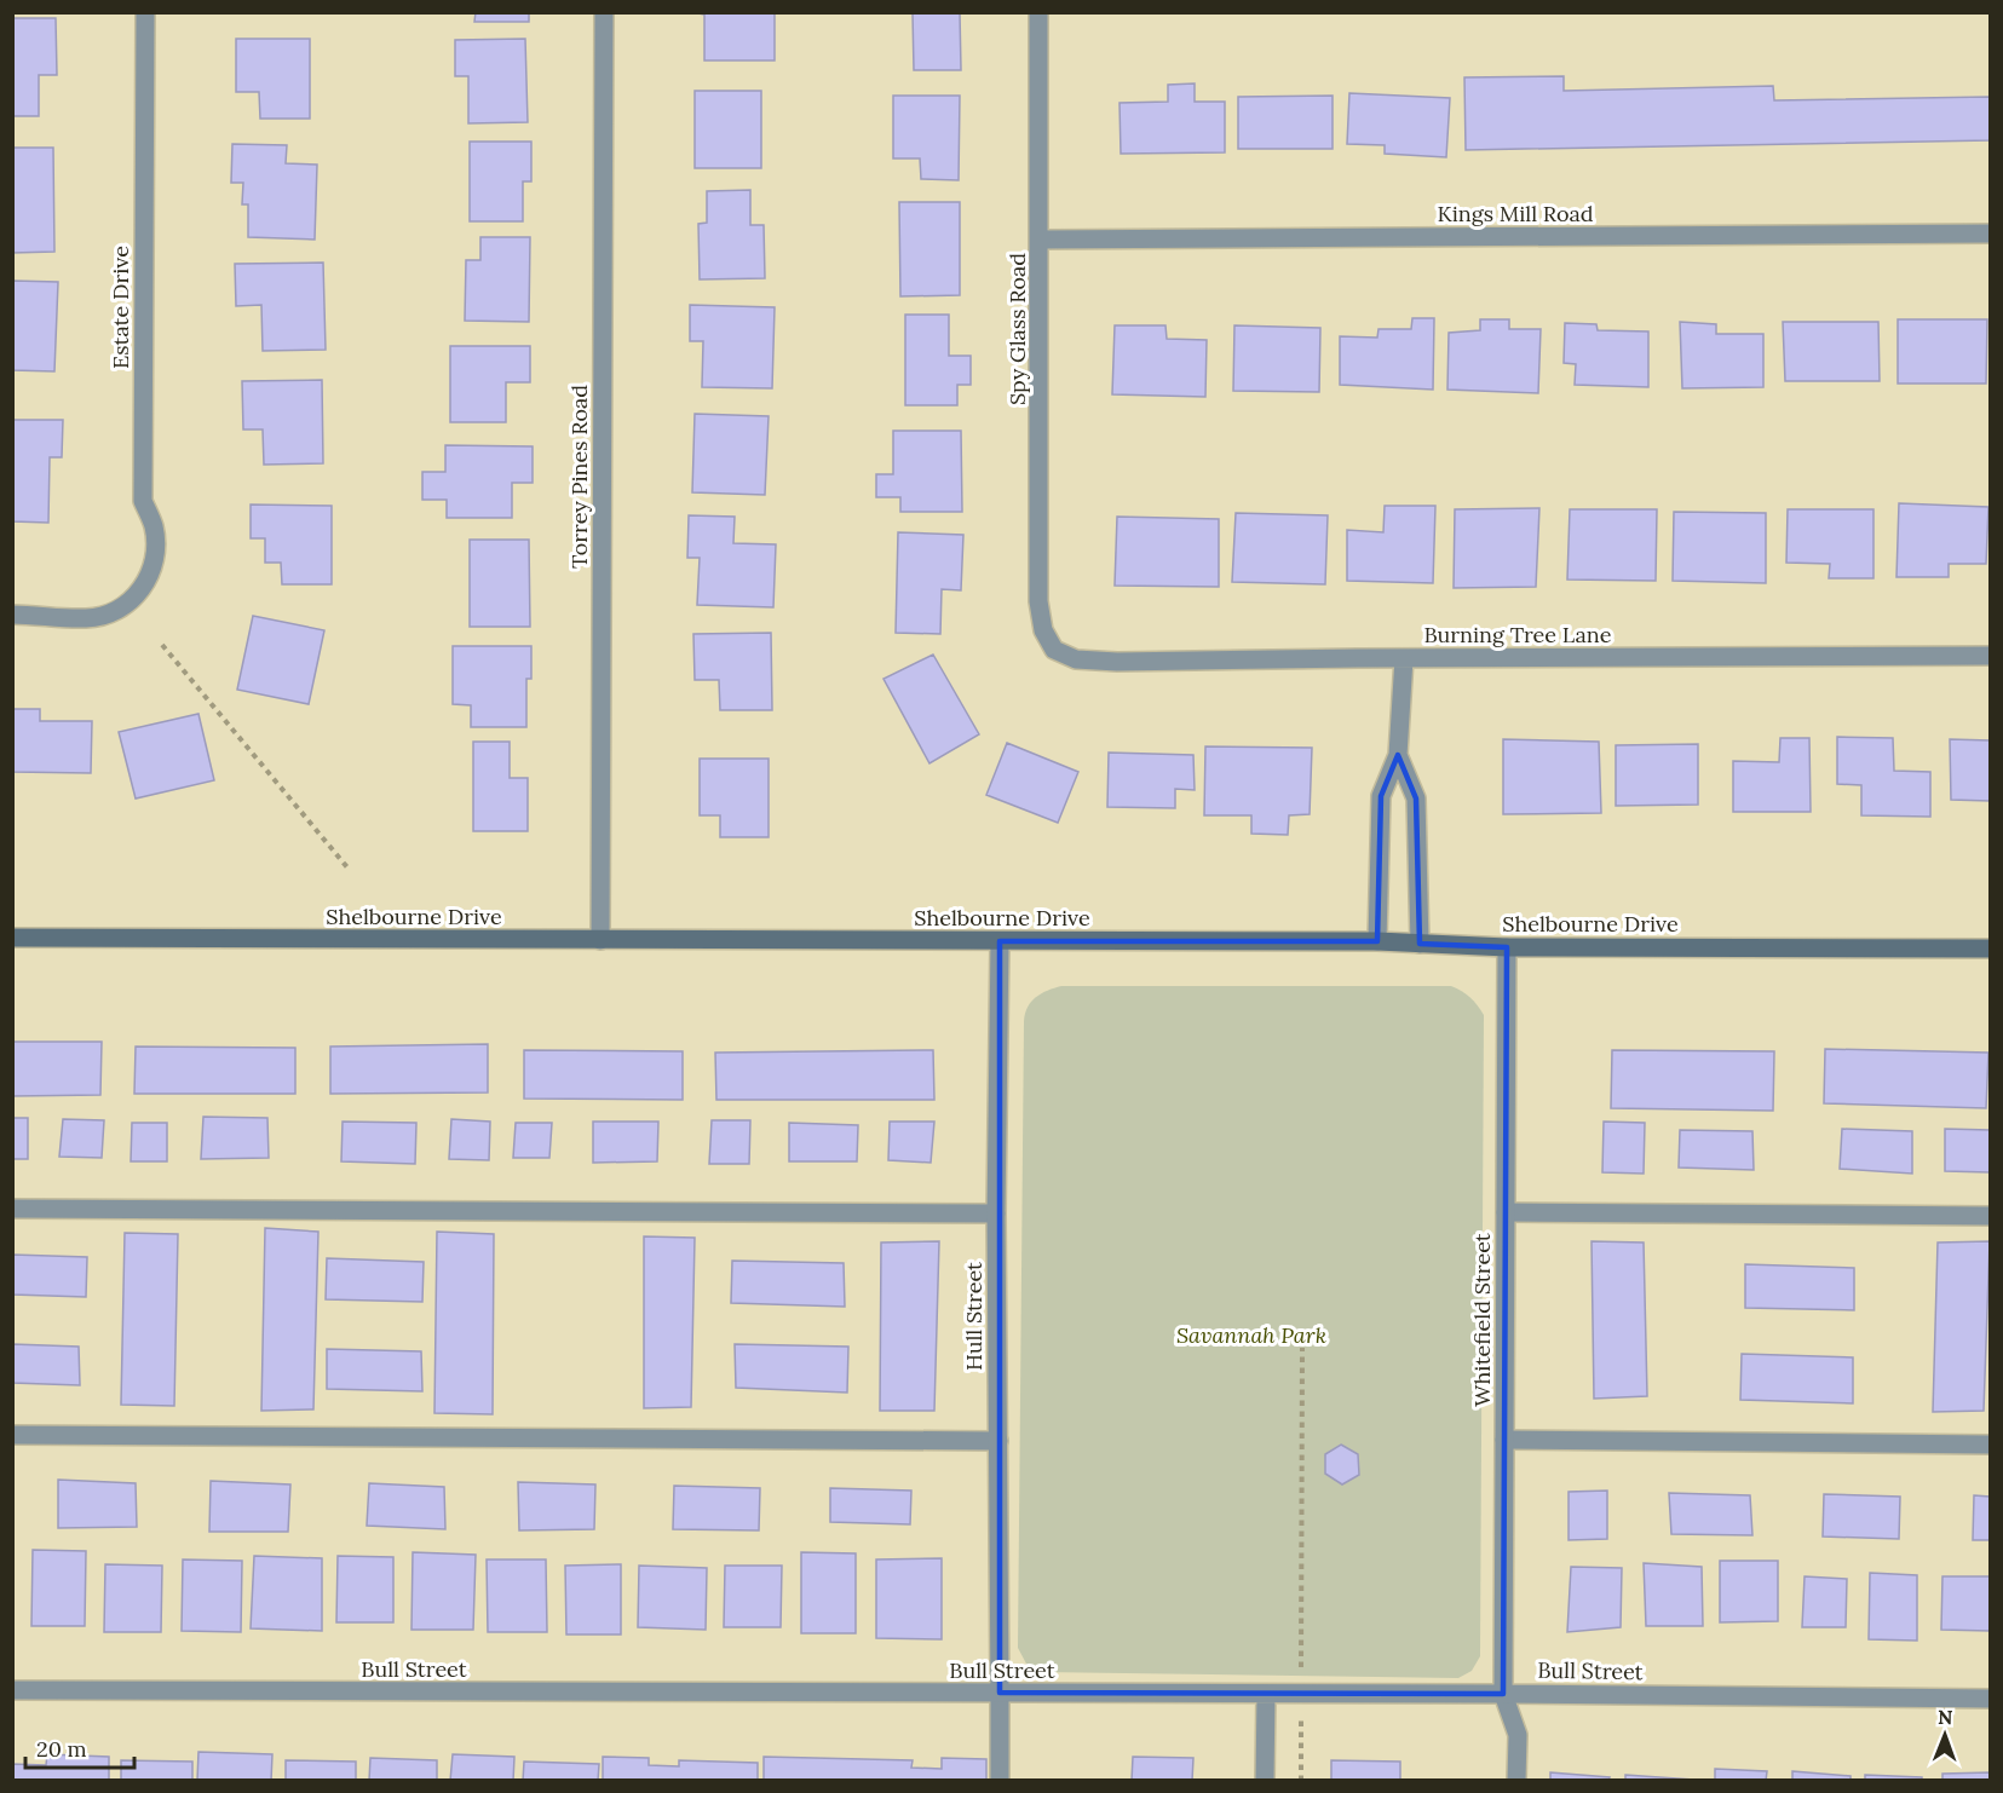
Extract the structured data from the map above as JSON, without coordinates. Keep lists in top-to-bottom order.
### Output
{
  "streets": {
    "main road": ["Shelbourne Drive"],
    "street": [
      "Kings Mill Road",
      "Estate Drive",
      "Spy Glass Road",
      "Torrey Pines Road",
      "Burning Tree Lane",
      "Hull Street",
      "Whitefield Street",
      "Bull Street"
    ]
  },
  "crossings": [
    ["Kings Mill Road", "Spy Glass Road"],
    ["Spy Glass Road", "Burning Tree Lane"],
    ["Torrey Pines Road", "Shelbourne Drive"],
    ["Shelbourne Drive", "Hull Street"],
    ["Shelbourne Drive", "Whitefield Street"],
    ["Hull Street", "Bull Street"],
    ["Whitefield Street", "Bull Street"]
  ],
  "parks": ["Savannah Park"],
  "scale_bar": "20 m",
  "north": "top"
}
